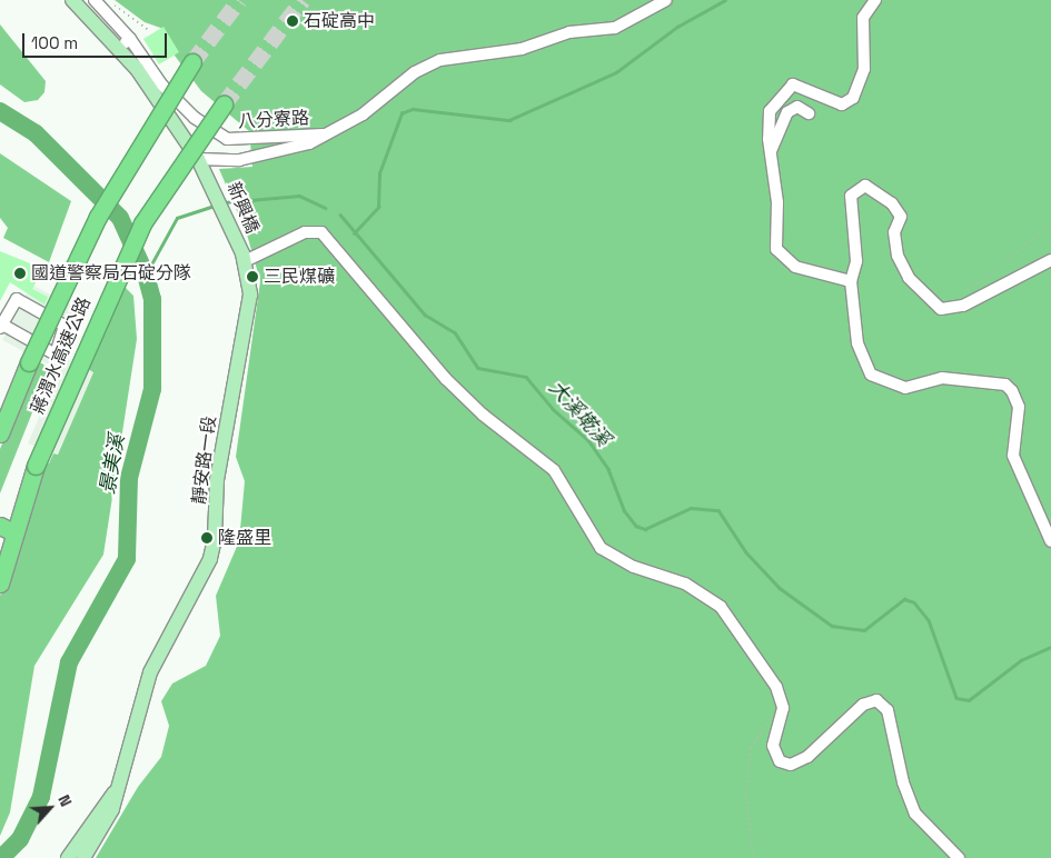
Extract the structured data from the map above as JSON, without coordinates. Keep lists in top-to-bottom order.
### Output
{
  "streets": {
    "highway": ["蔣渭水高速公路"],
    "main road": ["新興橋", "靜安路一段"],
    "street": ["八分寮路"]
  },
  "crossings": [
    ["新興橋", "靜安路一段"]
  ],
  "water": ["大溪墘溪", "景美溪"],
  "places": [
    "石碇高中",
    "國道警察局石碇分隊",
    "三民煤礦",
    "隆盛里"
  ],
  "scale_bar": "100 m",
  "north": "top right"
}
